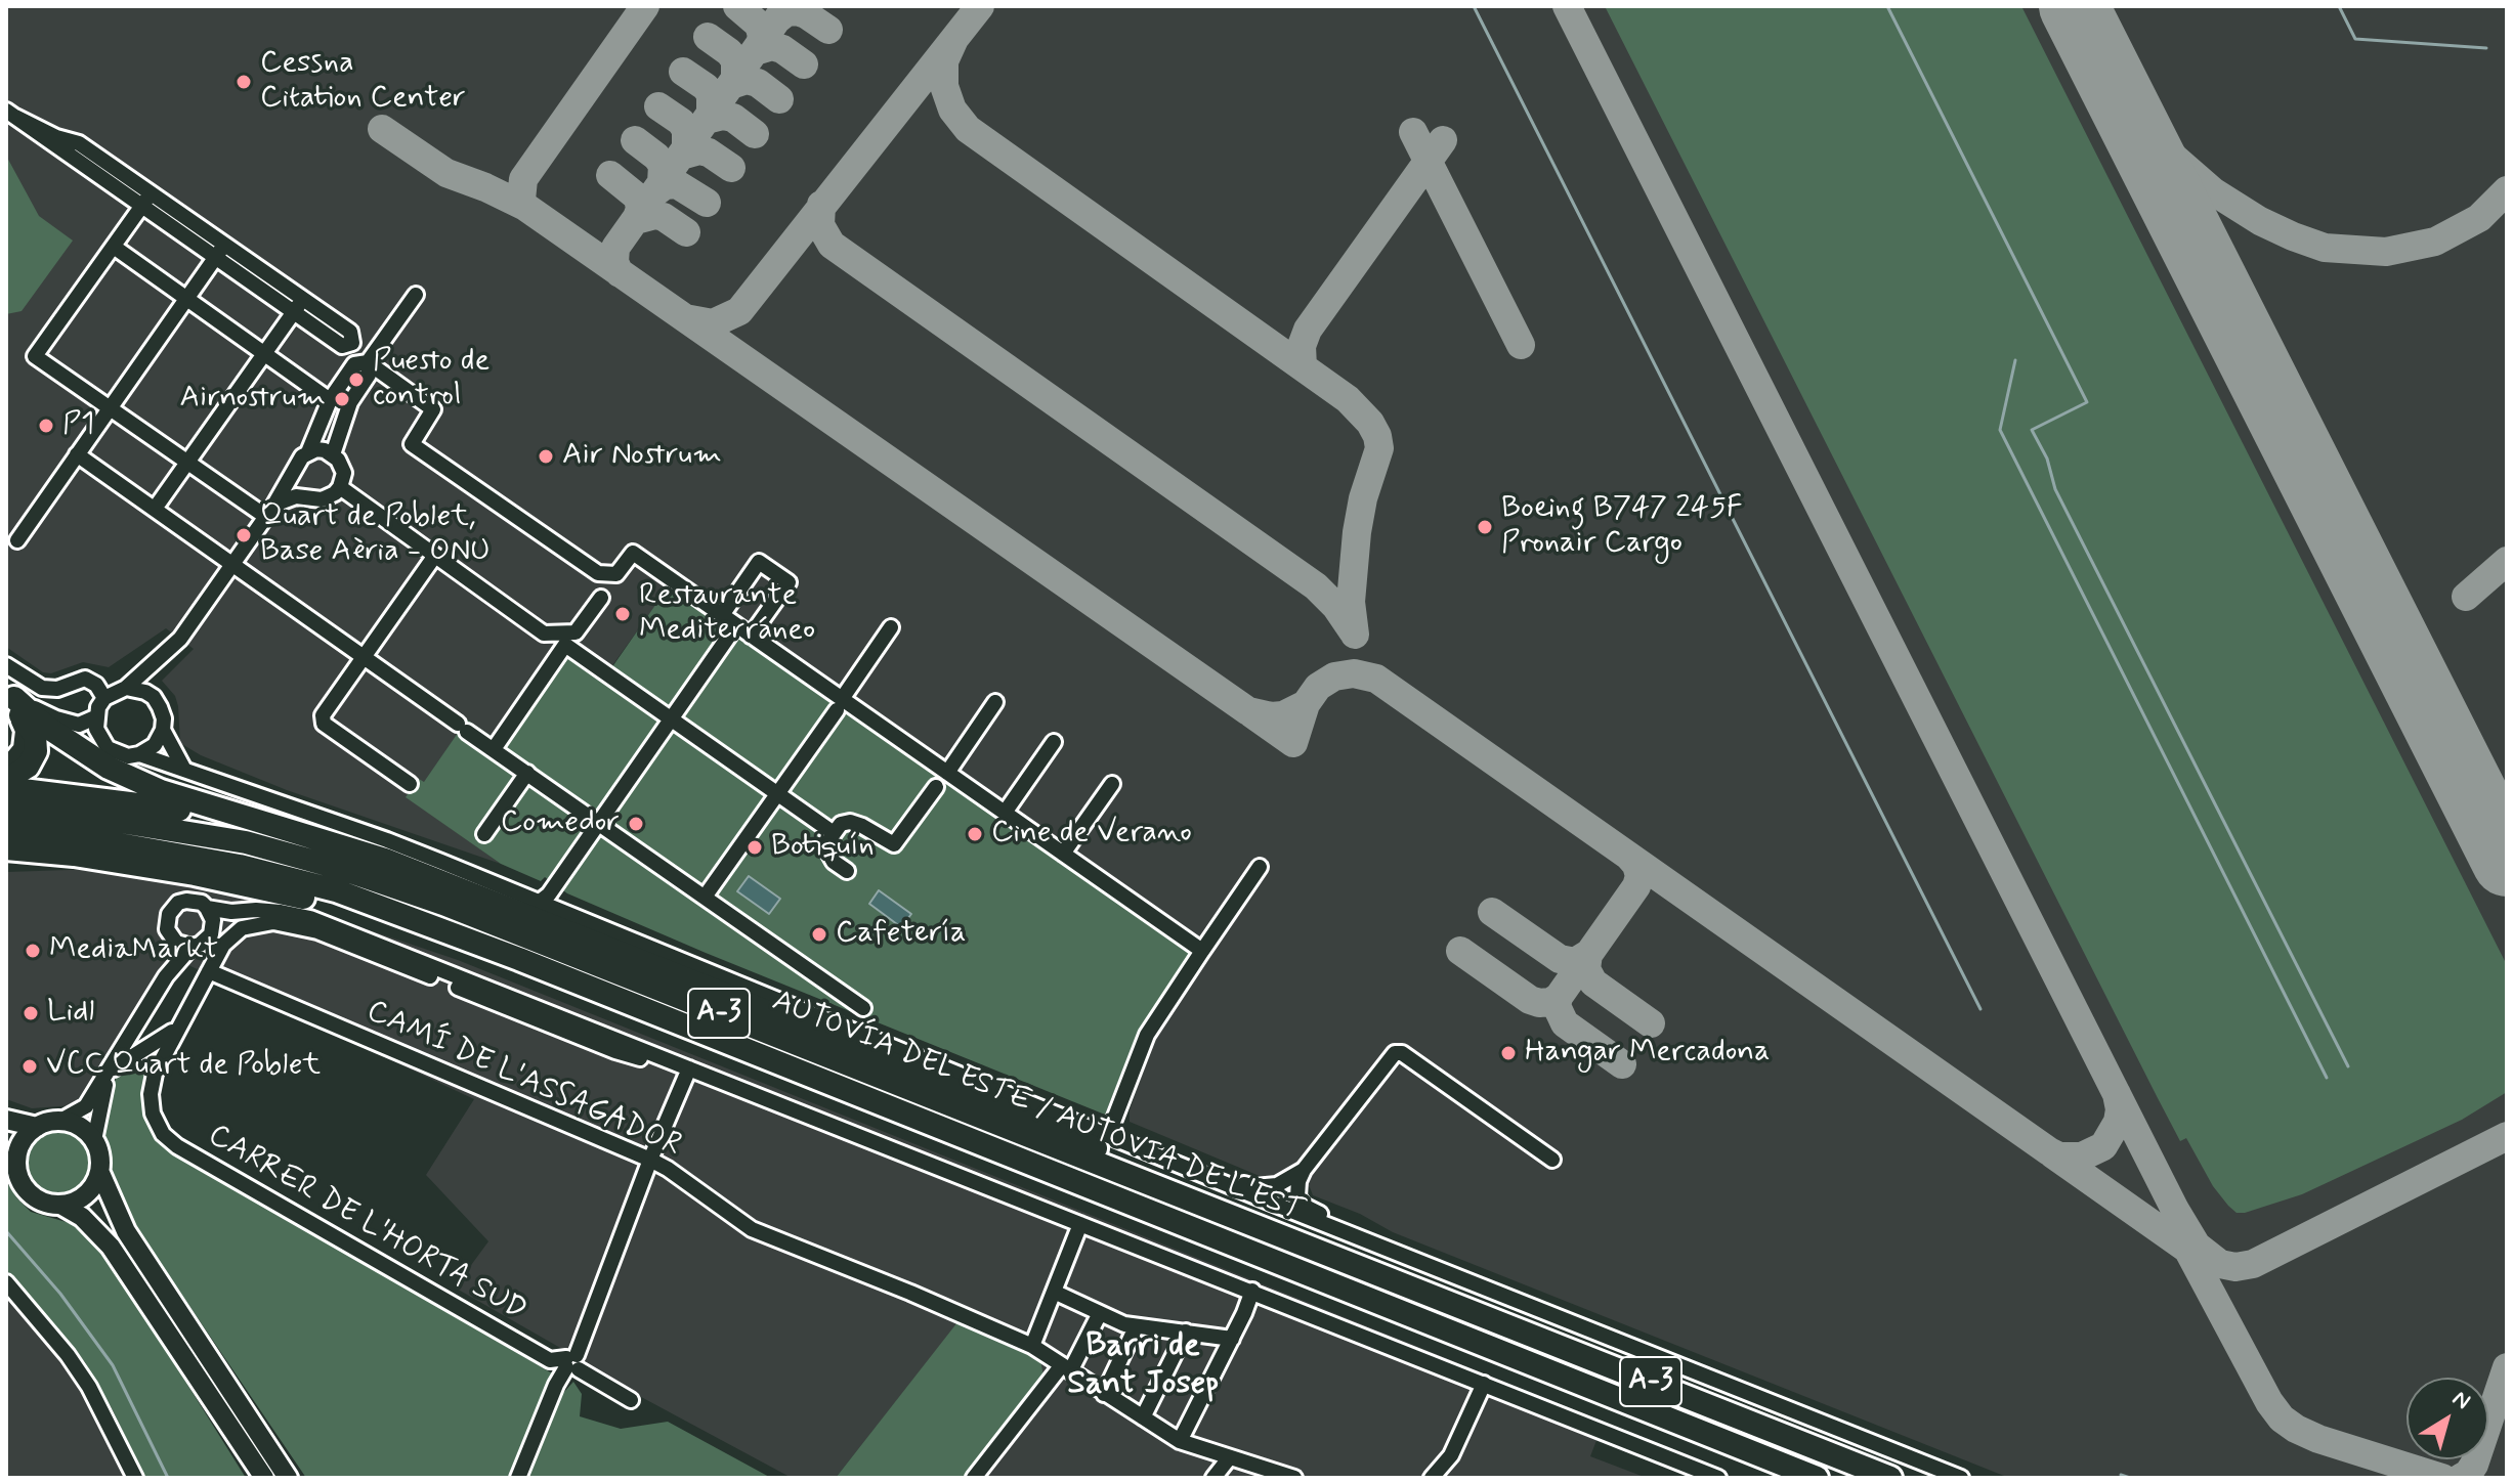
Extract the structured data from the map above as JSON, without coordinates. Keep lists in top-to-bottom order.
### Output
{
  "streets": {
    "highway": ["A-3", "AUTOVÍA DEL ESTE / AUTOVIA DE L'EST"],
    "street": ["CAMÍ DE L'ASSAGADOR", "CARRER DE L'HORTA SUD"]
  },
  "districts": ["Barri de Sant Josep"],
  "places": [
    "Cessna Citation Center",
    "Puesto de control",
    "Airnostrum",
    "P1",
    "Air Nostrum",
    "Boeing B747 245F Pronair Cargo",
    "Quart de Poblet, Base Aèria - ONU",
    "Restaurante Mediterráneo",
    "Comedor",
    "Cine de Verano",
    "Botiquín",
    "Cafetería",
    "MediaMarkt",
    "Lidl",
    "Hangar Mercadona",
    "VCC Quart de Poblet"
  ],
  "north": "top right"
}
